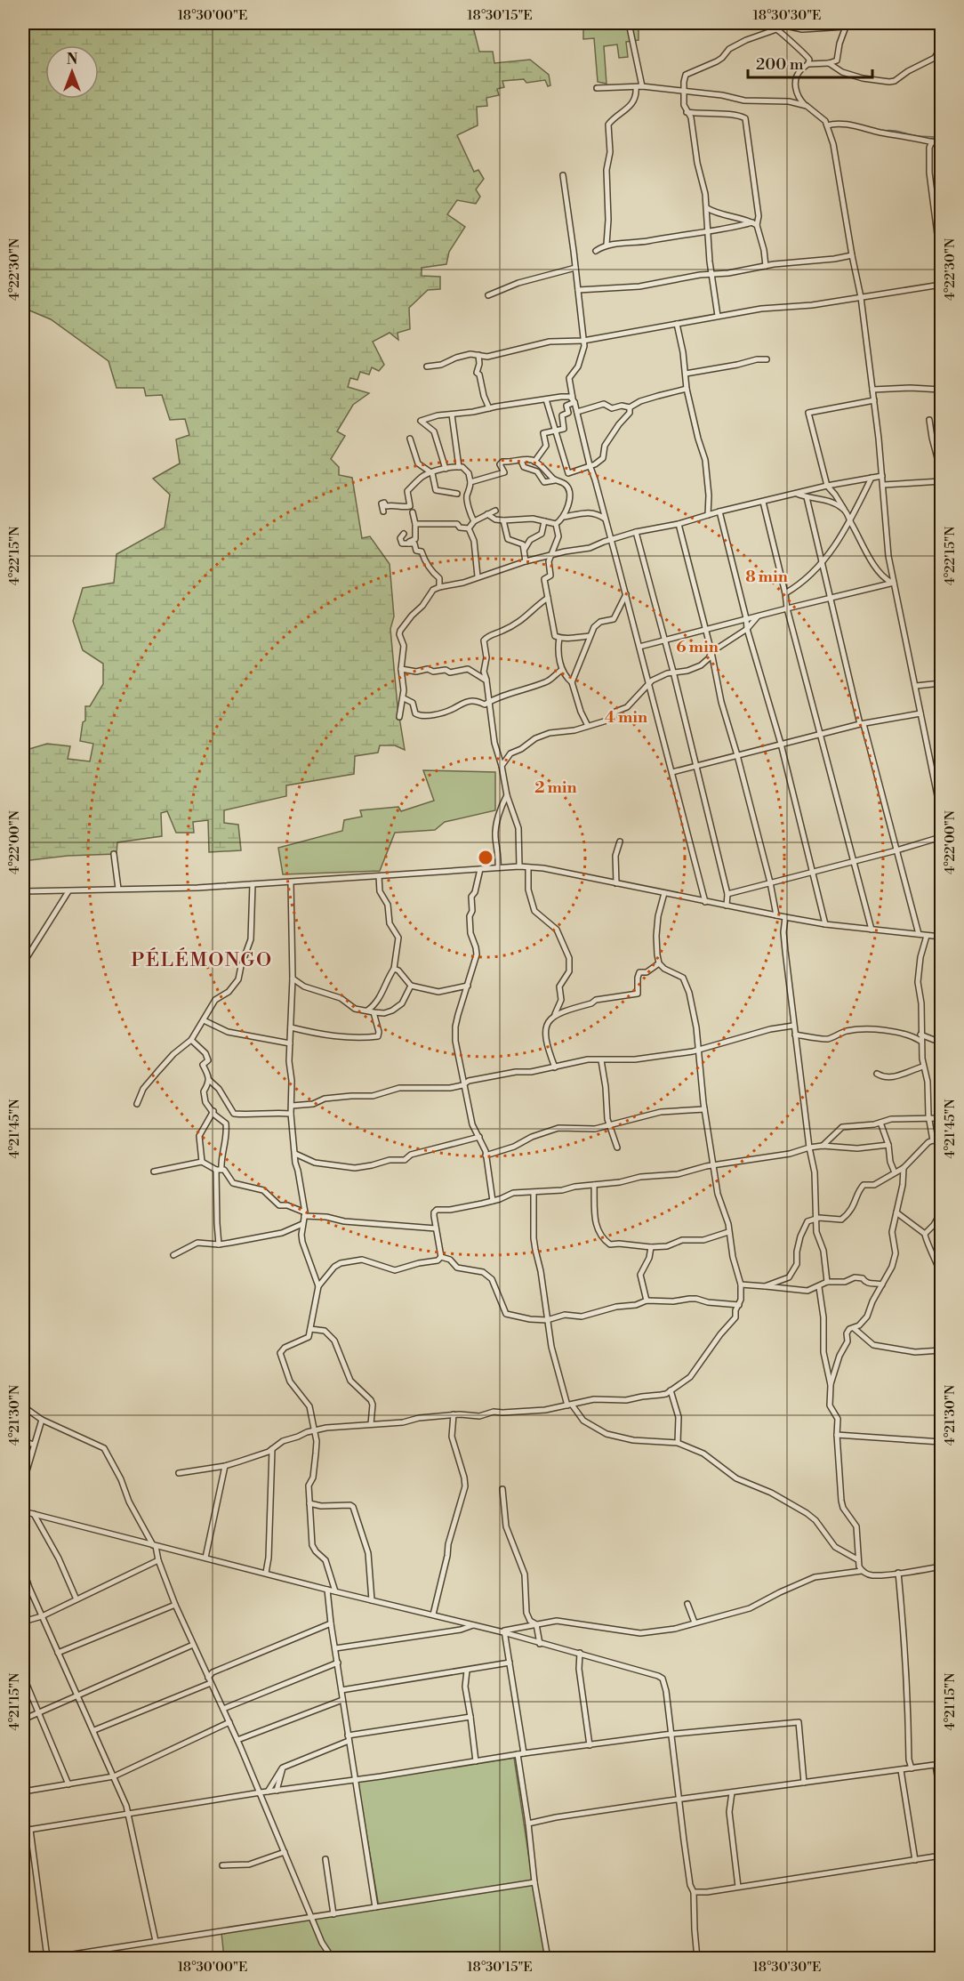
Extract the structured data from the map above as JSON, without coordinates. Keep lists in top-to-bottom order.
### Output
{
  "districts": ["PÉLÉMONGO"],
  "scale_bar": "200 m",
  "north": "top",
  "coordinates": [
    "18°30'00\"E",
    "18°30'15\"E",
    "18°30'30\"E",
    "4°22'30\"N",
    "4°22'15\"N",
    "4°22'00\"N",
    "4°21'45\"N",
    "4°21'30\"N",
    "4°21'15\"N"
  ],
  "rings": [
    "8 min",
    "6 min",
    "4 min",
    "2 min"
  ]
}
